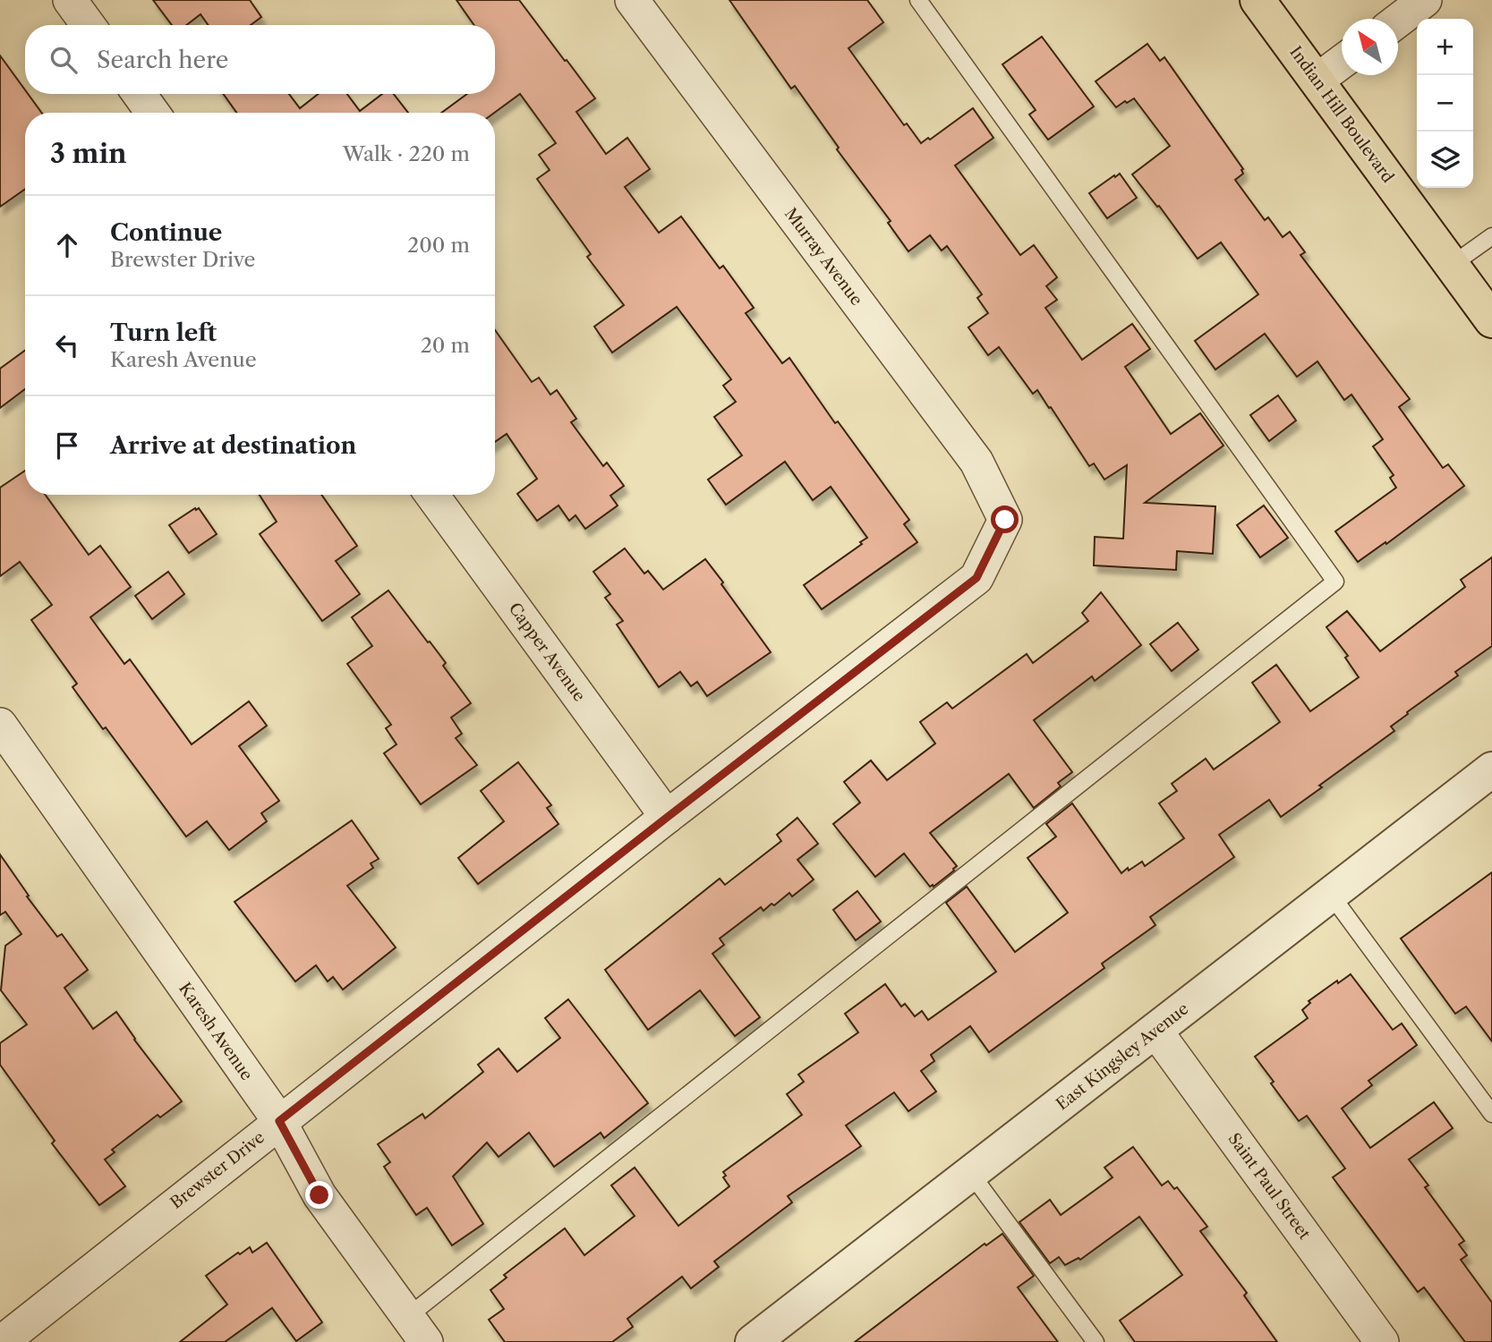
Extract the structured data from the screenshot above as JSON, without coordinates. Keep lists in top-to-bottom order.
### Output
{
  "streets": {
    "main road": ["Indian Hill Boulevard"],
    "street": [
      "Murray Avenue",
      "Capper Avenue",
      "Karesh Avenue",
      "East Kingsley Avenue",
      "Brewster Drive",
      "Saint Paul Street"
    ]
  },
  "crossings": [
    ["Murray Avenue", "Brewster Drive"],
    ["Capper Avenue", "Brewster Drive"],
    ["Karesh Avenue", "Brewster Drive"],
    ["East Kingsley Avenue", "Saint Paul Street"]
  ],
  "north": "top left",
  "page": {
    "map_buttons": ["+", "−"],
    "search": "Search here",
    "heading": ["3 min", "Walk · 220 m"],
    "list": [
      ["Continue", "Brewster Drive", "200 m"],
      ["Turn left", "Karesh Avenue", "20 m"],
      "Arrive at destination"
    ]
  }
}
